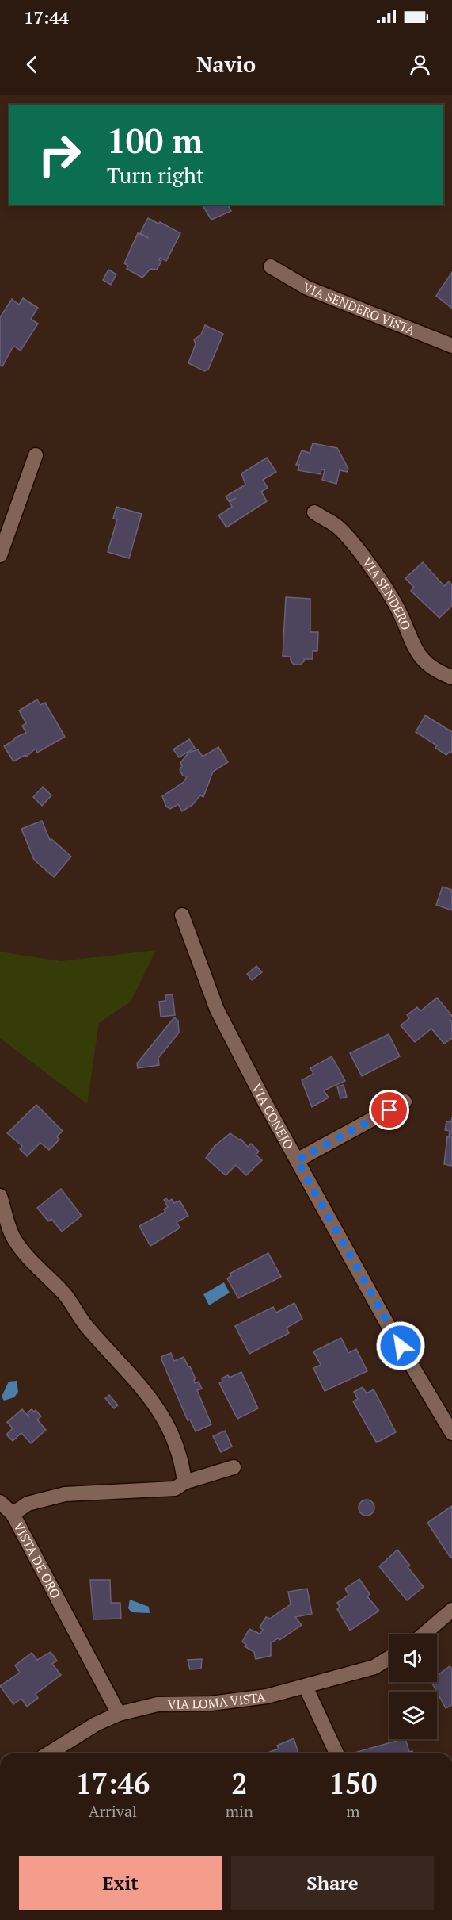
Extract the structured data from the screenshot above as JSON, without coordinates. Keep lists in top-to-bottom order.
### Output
{
  "streets": {
    "street": [
      "VIA SENDERO VISTA",
      "VIA SENDERO",
      "VIA CONEJO",
      "VISTA DE ORO",
      "VIA LOMA VISTA"
    ]
  },
  "crossings": [
    ["VISTA DE ORO", "VIA LOMA VISTA"]
  ],
  "page": {
    "status": "17:44",
    "header": "Navio",
    "turn": ["100 m", "Turn right"],
    "eta": [
      "17:46",
      "Arrival",
      "2",
      "min",
      "150",
      "m"
    ],
    "buttons": ["Exit", "Share"]
  }
}
